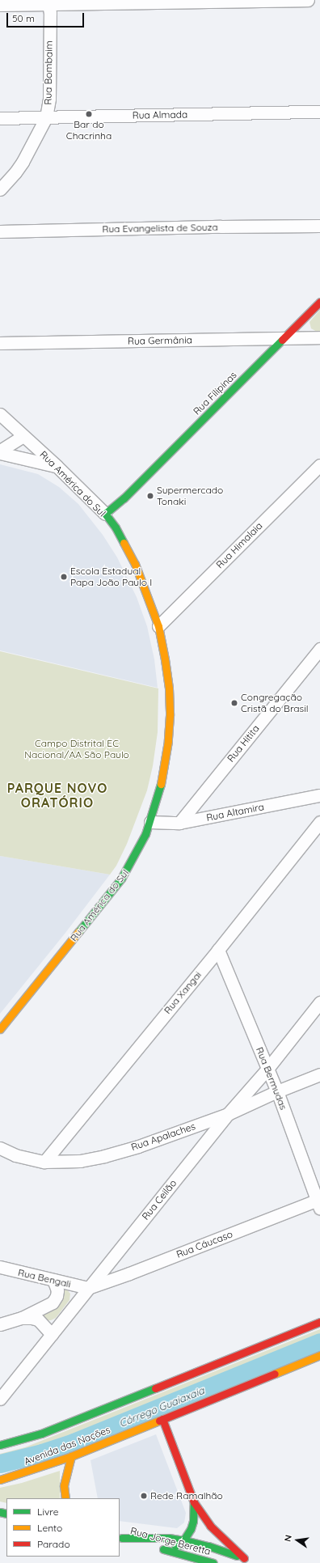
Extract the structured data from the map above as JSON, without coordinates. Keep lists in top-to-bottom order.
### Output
{
  "streets": {
    "main road": [
      "Rua Filipinas",
      "Rua América do Sul",
      "Avenida das Nações",
      "Rua Jorge Beretta"
    ],
    "street": [
      "Rua Bombaim",
      "Rua Almada",
      "Rua Evangelista de Souza",
      "Rua Germânia",
      "Rua Himalaia",
      "Rua Hitita",
      "Rua Altamira",
      "Rua Xangai",
      "Rua Bermudas",
      "Rua Apalaches",
      "Rua Ceilão",
      "Rua Cáucaso",
      "Rua Bengali"
    ]
  },
  "crossings": [
    ["Rua Bombaim", "Rua Almada"],
    ["Rua Germânia", "Rua Filipinas"],
    ["Rua Filipinas", "Rua América do Sul"],
    ["Rua América do Sul", "Rua Himalaia"],
    ["Rua América do Sul", "Rua Altamira"],
    ["Rua Hitita", "Rua Altamira"],
    ["Rua Xangai", "Rua Bermudas"],
    ["Rua Xangai", "Rua Apalaches"],
    ["Rua Bermudas", "Rua Apalaches"],
    ["Rua Bermudas", "Rua Ceilão"],
    ["Rua Bermudas", "Rua Cáucaso"],
    ["Rua Apalaches", "Rua Ceilão"],
    ["Rua Ceilão", "Rua Cáucaso"],
    ["Rua Ceilão", "Rua Bengali"],
    ["Rua Cáucaso", "Rua Bengali"]
  ],
  "districts": ["PARQUE NOVO ORATÓRIO"],
  "water": ["Córrego Guaiaxaia"],
  "parks": ["Campo Distrital EC Nacional/AA São Paulo"],
  "places": [
    "Bar do Chacrinha",
    "Supermercado Tonaki",
    "Escola Estadual Papa João Paulo I",
    "Congregação Cristã do Brasil",
    "Rede Ramalhão"
  ],
  "legend": ["Livre", "Lento", "Parado"],
  "scale_bar": "50 m",
  "north": "left"
}
